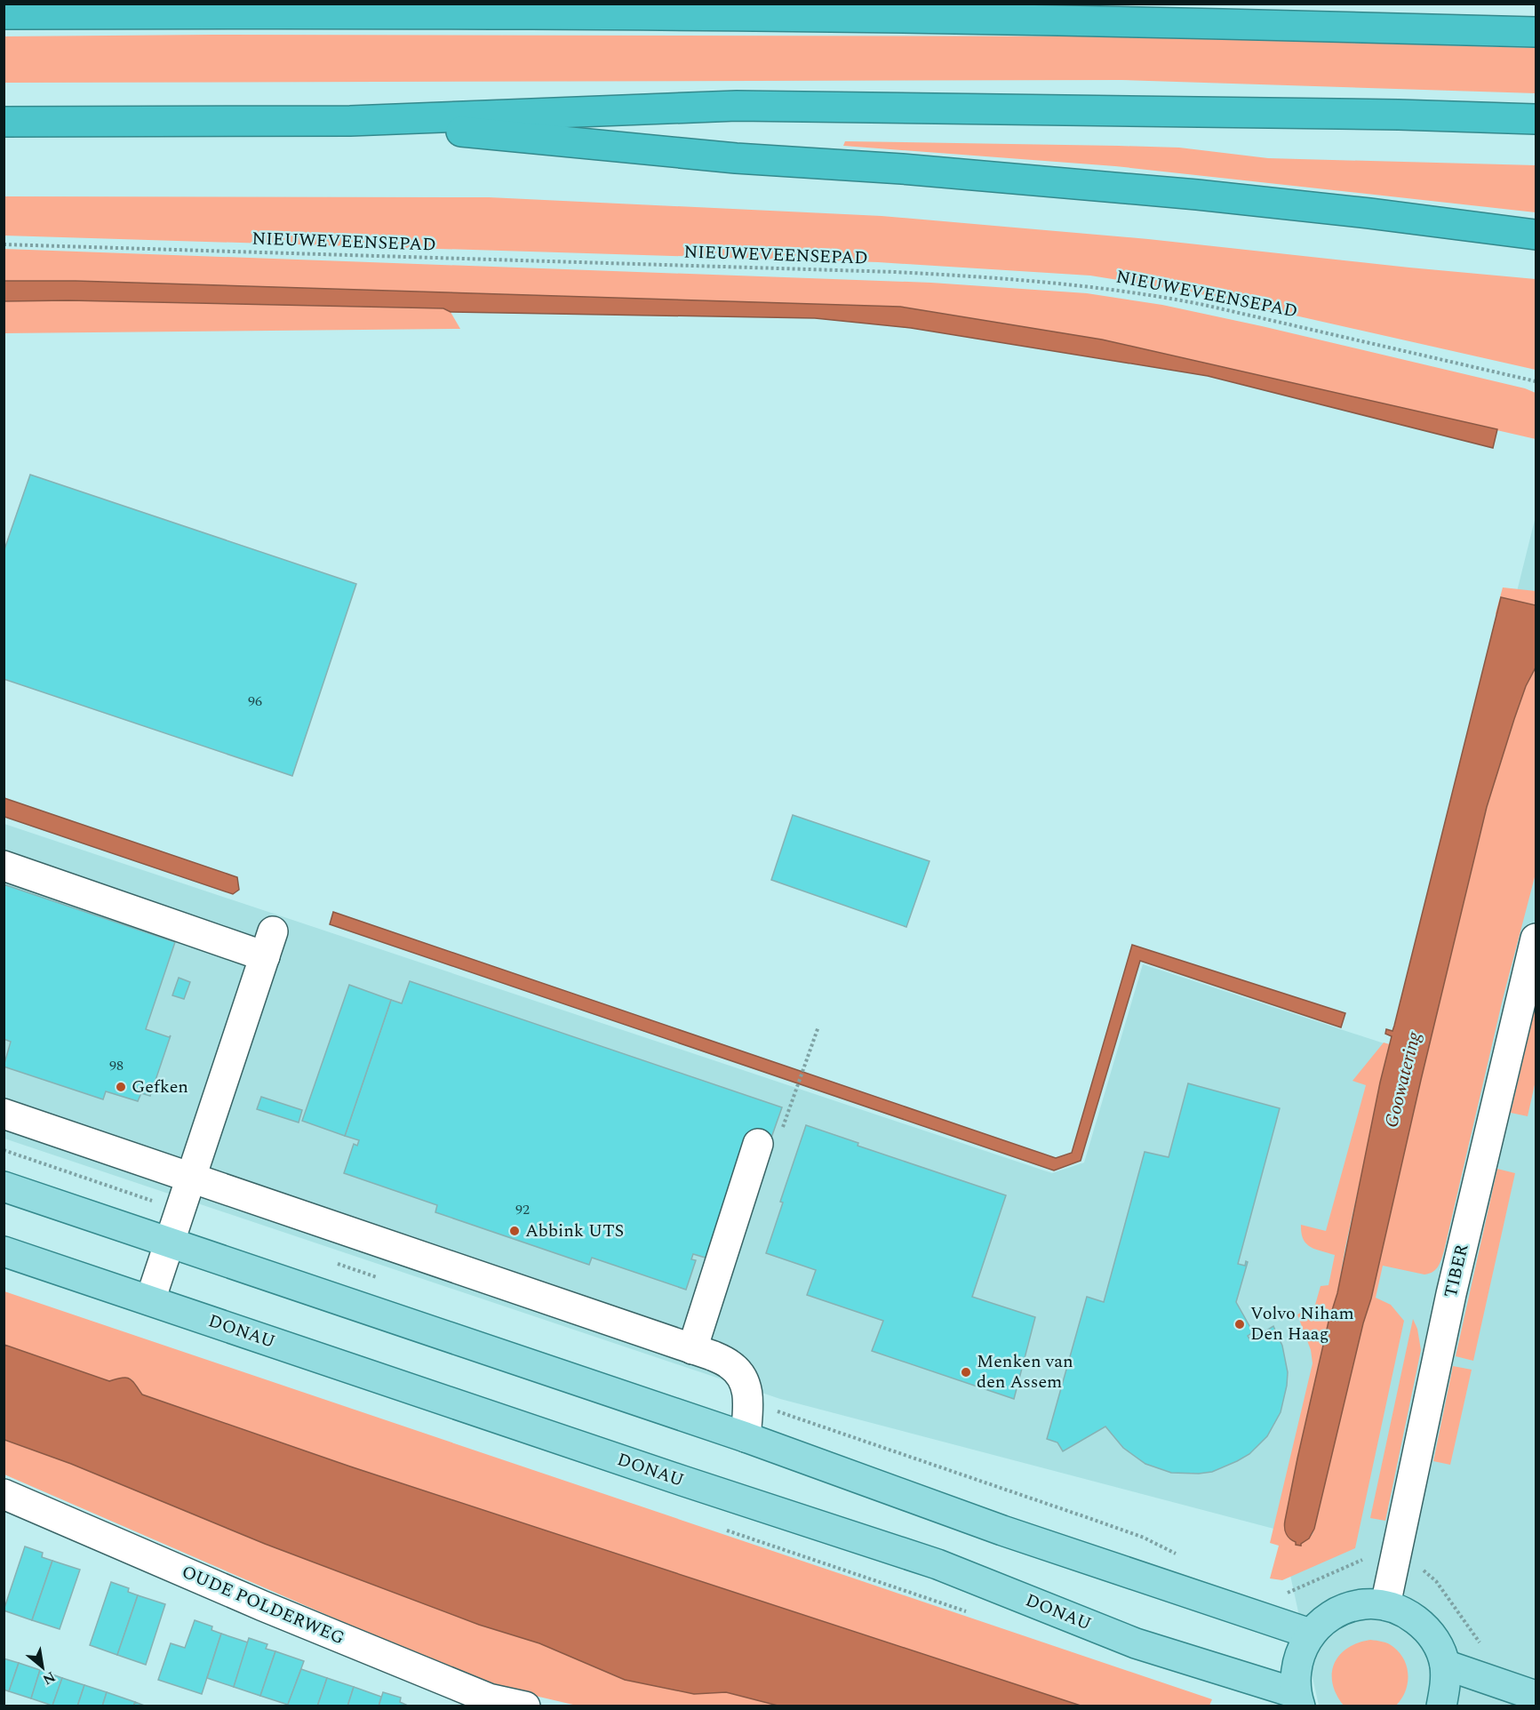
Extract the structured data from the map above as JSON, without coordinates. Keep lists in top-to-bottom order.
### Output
{
  "streets": {
    "main road": ["DONAU"],
    "street": ["TIBER", "OUDE POLDERWEG"],
    "path": ["NIEUWEVEENSEPAD"]
  },
  "water": ["Goowatering"],
  "places": [
    "Gefken",
    "Abbink UTS",
    "Volvo Niham Den Haag",
    "Menken van den Assem"
  ],
  "house_numbers": ["96", "98", "92"],
  "north": "bottom right"
}
